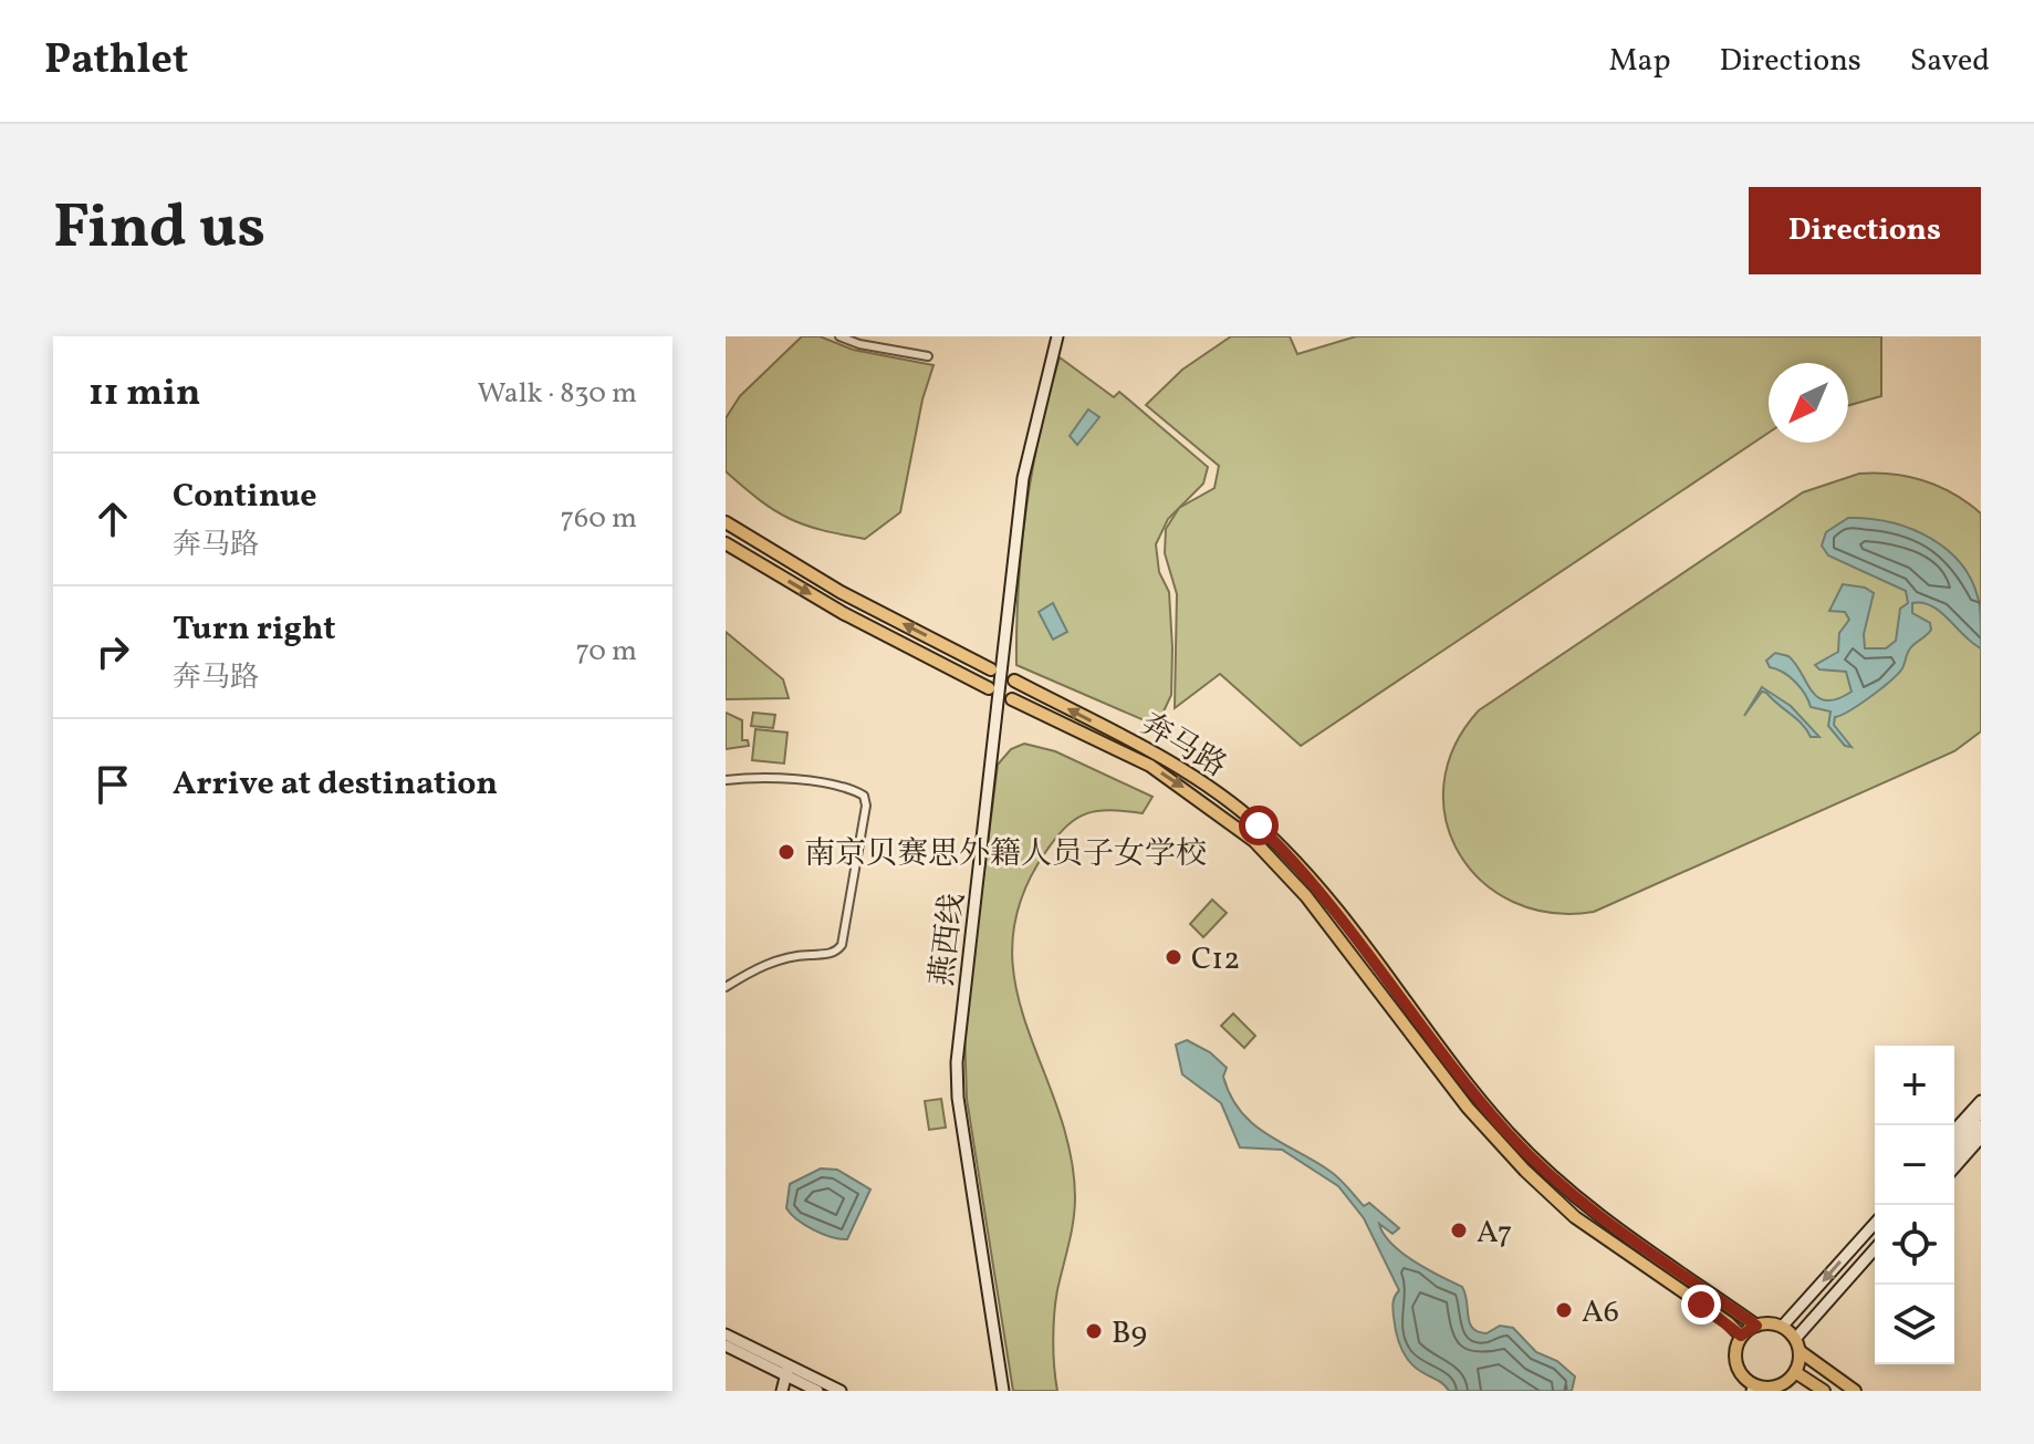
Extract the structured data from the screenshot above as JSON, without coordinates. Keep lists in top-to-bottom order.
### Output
{
  "streets": {
    "main road": ["奔马路", "燕西线"]
  },
  "places": [
    "南京贝赛思外籍人员子女学校",
    "C12",
    "A7",
    "A6",
    "B9"
  ],
  "north": "bottom left",
  "page": {
    "header": "Pathlet",
    "nav": ["Map", "Directions", "Saved"],
    "title": "Find us",
    "buttons": "Directions",
    "heading": ["11 min", "Walk · 830 m"],
    "list": [
      ["Continue", "奔马路", "760 m"],
      ["Turn right", "奔马路", "70 m"],
      "Arrive at destination"
    ],
    "map_buttons": ["+", "−"]
  }
}
